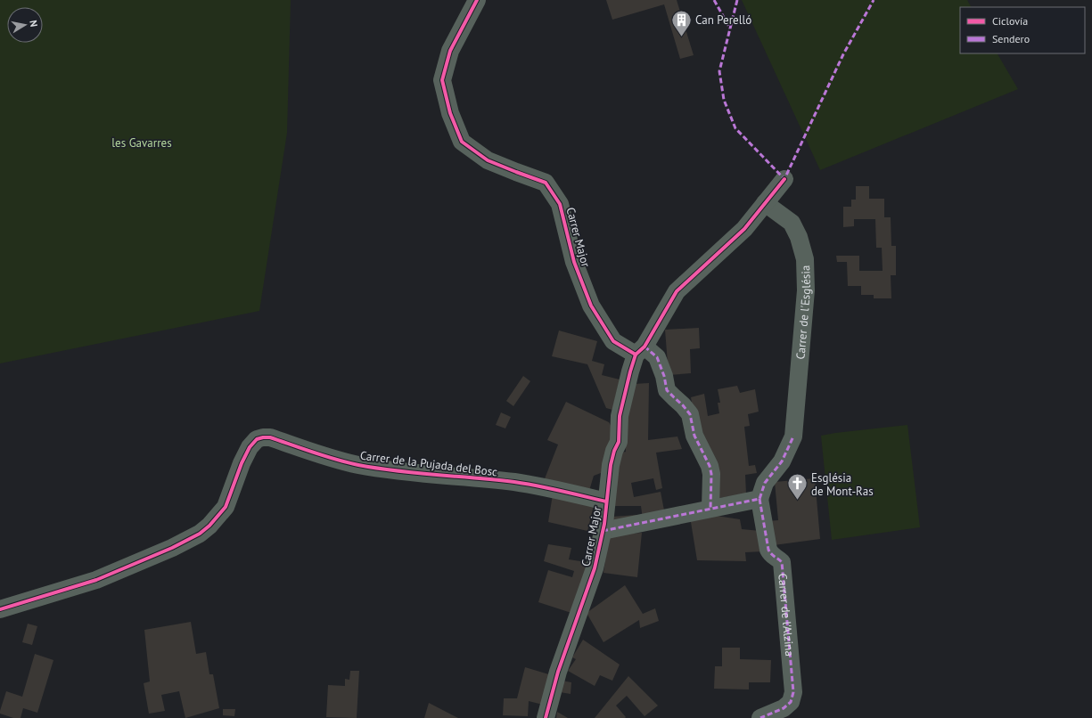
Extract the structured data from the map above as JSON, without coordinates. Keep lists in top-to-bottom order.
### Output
{
  "streets": {
    "street": [
      "Carrer Major",
      "Carrer de l'Església",
      "Carrer de la Pujada del Bosc",
      "Carrer de l'Alzina"
    ]
  },
  "crossings": [
    ["Carrer Major", "Carrer de l'Església"],
    ["Carrer Major", "Carrer de la Pujada del Bosc"],
    ["Carrer de l'Església", "Carrer de l'Alzina"]
  ],
  "parks": ["les Gavarres"],
  "places": {
    "building": ["Can Perelló"],
    "church": ["Església de Mont-Ras"]
  },
  "legend": ["Ciclovía", "Sendero"],
  "north": "right"
}
